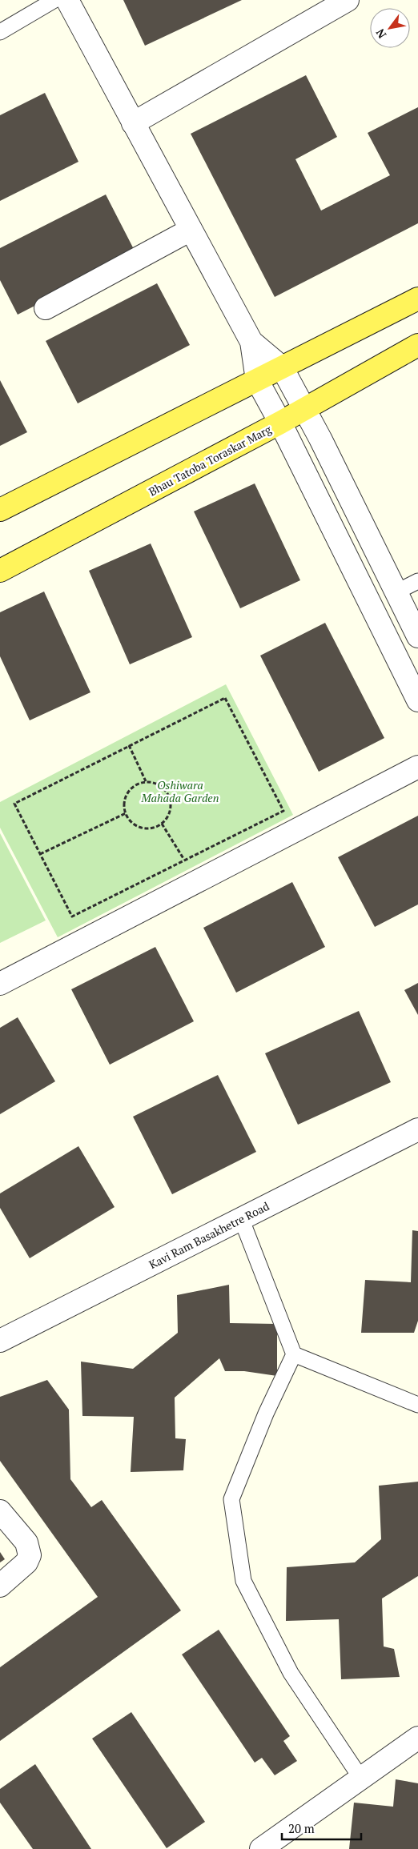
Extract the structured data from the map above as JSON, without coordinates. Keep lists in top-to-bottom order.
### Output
{
  "streets": {
    "main road": ["Bhau Tatoba Toraskar Marg"],
    "street": ["Kavi Ram Basakhetre Road"]
  },
  "parks": ["Oshiwara Mahada Garden"],
  "scale_bar": "20 m",
  "north": "bottom left"
}
